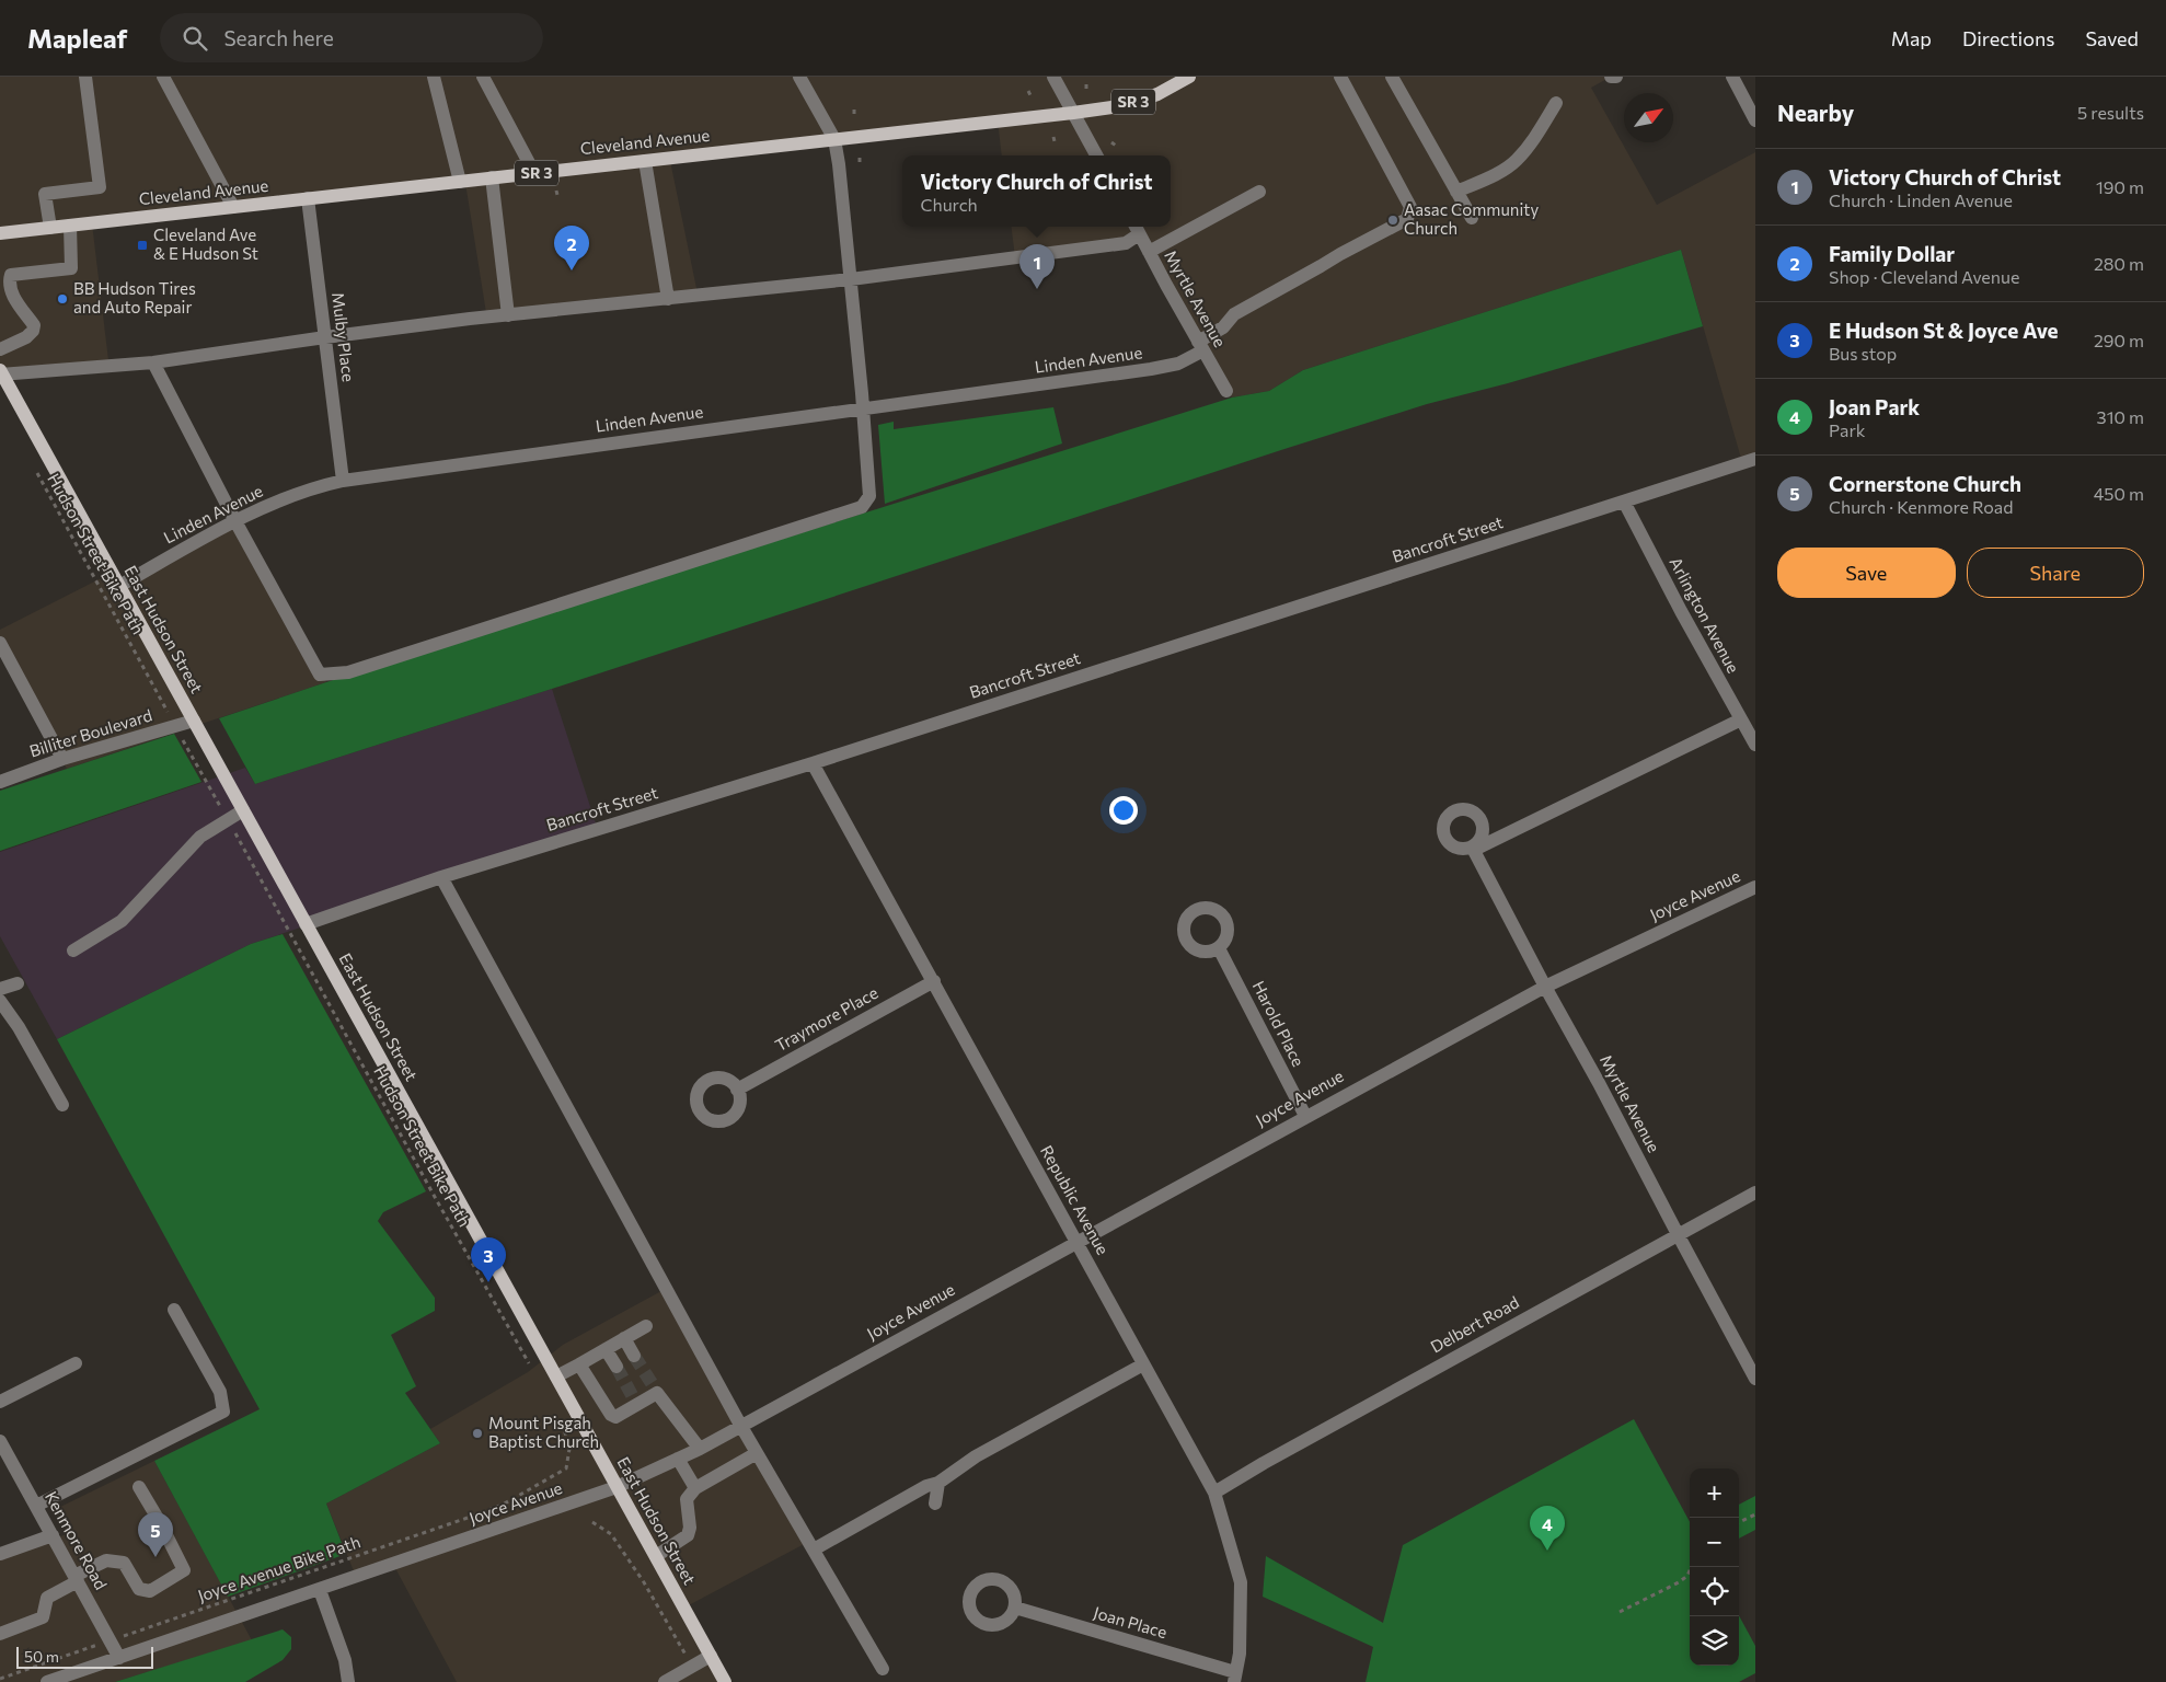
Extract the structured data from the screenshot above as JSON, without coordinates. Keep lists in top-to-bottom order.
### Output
{
  "streets": {
    "main road": ["SR 3", "Cleveland Avenue", "East Hudson Street"],
    "street": [
      "Myrtle Avenue",
      "Mulby Place",
      "Linden Avenue",
      "Bancroft Street",
      "Arlington Avenue",
      "Billiter Boulevard",
      "Joyce Avenue",
      "Traymore Place",
      "Harold Place",
      "Republic Avenue",
      "Delbert Road",
      "Kenmore Road",
      "Joan Place"
    ],
    "path": ["Hudson Street Bike Path", "Joyce Avenue Bike Path"]
  },
  "crossings": [
    ["Cleveland Avenue", "Mulby Place"],
    ["Myrtle Avenue", "Linden Avenue"],
    ["Myrtle Avenue", "Arlington Avenue"],
    ["Myrtle Avenue", "Joyce Avenue"],
    ["Myrtle Avenue", "Delbert Road"],
    ["Mulby Place", "Linden Avenue"],
    ["Linden Avenue", "East Hudson Street"],
    ["Bancroft Street", "Arlington Avenue"],
    ["Bancroft Street", "East Hudson Street"],
    ["Bancroft Street", "Republic Avenue"],
    ["East Hudson Street", "Billiter Boulevard"],
    ["East Hudson Street", "Joyce Avenue"],
    ["Joyce Avenue", "Harold Place"],
    ["Joyce Avenue", "Republic Avenue"],
    ["Joyce Avenue", "Kenmore Road"],
    ["Traymore Place", "Republic Avenue"],
    ["Republic Avenue", "Delbert Road"],
    ["Republic Avenue", "Joan Place"],
    ["Kenmore Road", "Joyce Avenue Bike Path"]
  ],
  "places": {
    "other": ["Aasac Community Church", "BB Hudson Tires and Auto Repair", "Mount Pisgah Baptist Church"],
    "transit": ["Cleveland Ave & E Hudson St"]
  },
  "scale_bar": "50 m",
  "north": "top right",
  "page": {
    "header": "Mapleaf",
    "search": "Search here",
    "nav": ["Map", "Directions", "Saved"],
    "heading": ["Nearby", "5 results"],
    "list": [
      {
        "mark": "1",
        "name": "Victory Church of Christ",
        "note": "Church · Linden Avenue",
        "value": "190 m"
      },
      {
        "mark": "2",
        "name": "Family Dollar",
        "note": "Shop · Cleveland Avenue",
        "value": "280 m"
      },
      {
        "mark": "3",
        "name": "E Hudson St & Joyce Ave",
        "note": "Bus stop",
        "value": "290 m"
      },
      {
        "mark": "4",
        "name": "Joan Park",
        "note": "Park",
        "value": "310 m"
      },
      {
        "mark": "5",
        "name": "Cornerstone Church",
        "note": "Church · Kenmore Road",
        "value": "450 m"
      }
    ],
    "popup": ["Victory Church of Christ", "Church"],
    "pins": [
      "2",
      "1",
      "3",
      "4",
      "5"
    ],
    "buttons": ["Save", "Share"],
    "map_buttons": ["+", "−"],
    "scale": "50 m"
  }
}
